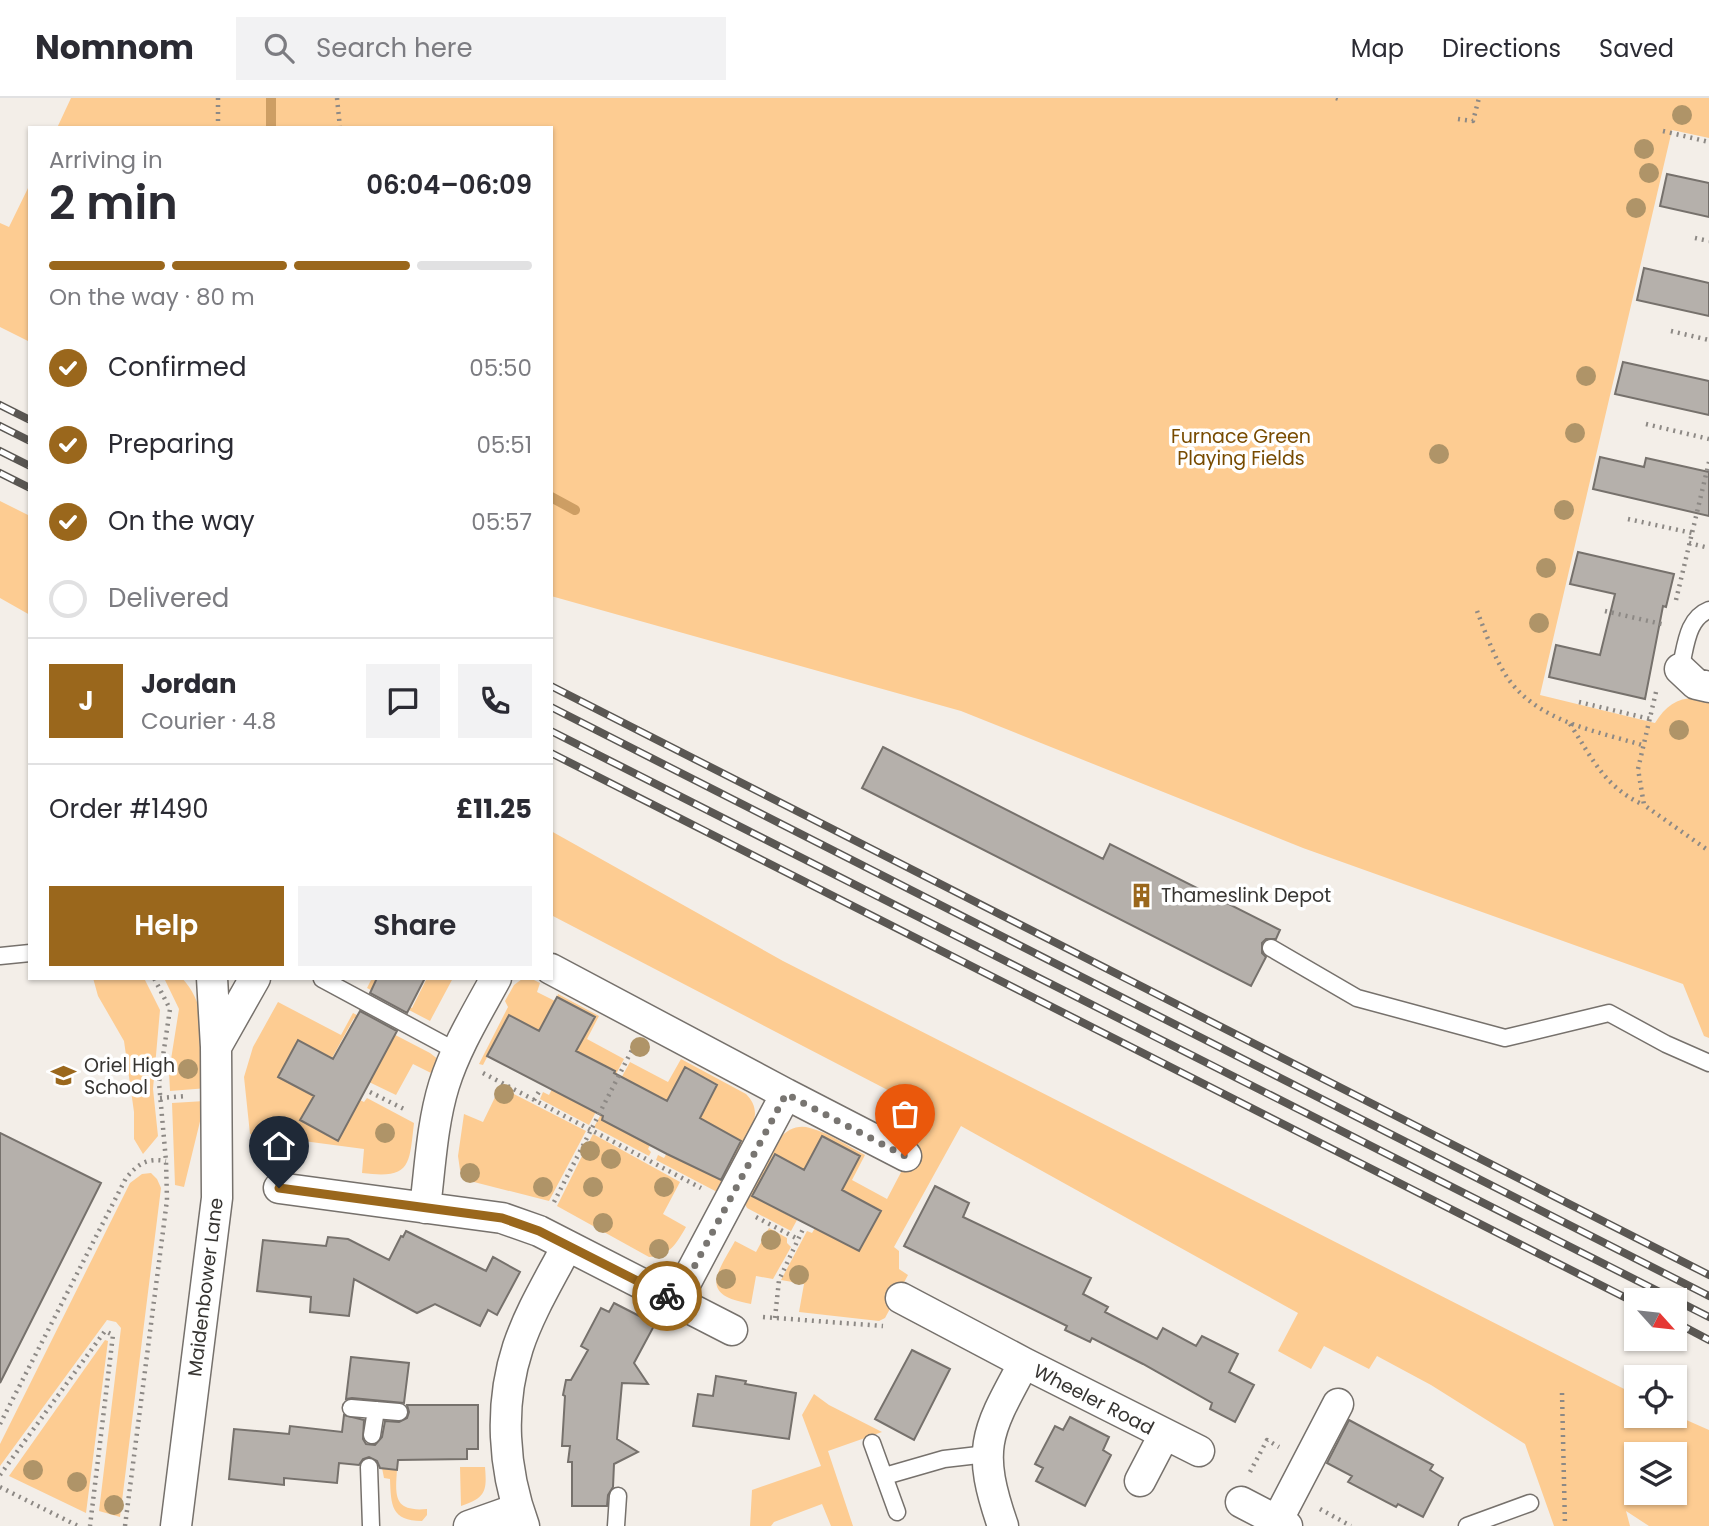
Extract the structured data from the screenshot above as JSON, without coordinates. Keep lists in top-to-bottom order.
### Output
{
  "streets": {
    "street": ["Maidenbower Lane", "Wheeler Road"]
  },
  "parks": ["Furnace Green Playing Fields"],
  "places": {
    "building": ["Thameslink Depot"],
    "school or university": ["Oriel High School"]
  },
  "north": "bottom right",
  "page": {
    "header": "Nomnom",
    "search": "Search here",
    "nav": ["Map", "Directions", "Saved"],
    "heading": ["2 min", "Arriving in", "06:04–06:09"],
    "panel": [
      "Jordan",
      "Courier · 4.8",
      "Order #1490",
      "£11.25"
    ],
    "bar": "On the way · 80 m",
    "list": [
      ["Confirmed", "05:50"],
      ["Preparing", "05:51"],
      ["On the way", "05:57"],
      "Delivered"
    ],
    "round": "J",
    "buttons": ["Help", "Share"]
  }
}
